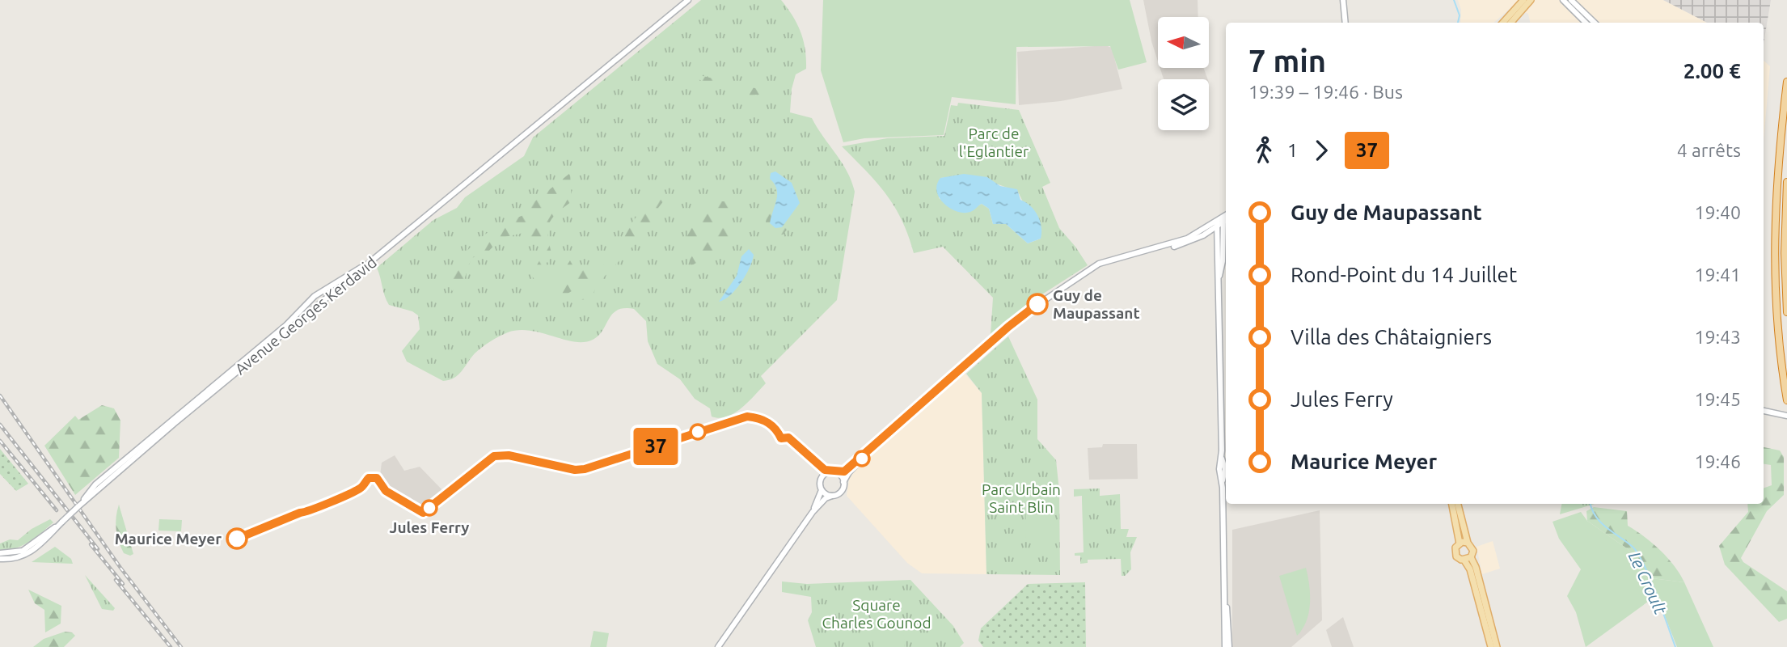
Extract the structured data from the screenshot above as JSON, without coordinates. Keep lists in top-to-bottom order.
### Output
{
  "streets": {
    "main road": ["Avenue Georges Kerdavid"]
  },
  "water": ["Le Croult"],
  "parks": ["Parc de l'Eglantier", "Parc Urbain Saint Blin", "Square Charles Gounod"],
  "places": ["Guy de Maupassant", "Jules Ferry", "Maurice Meyer"],
  "lines": ["bus line 37"],
  "north": "left",
  "page": {
    "on_map": "37",
    "heading": ["7 min", "19:39 – 19:46 · Bus", "2.00 €"],
    "legs": ["1", "37", "4 arrêts"],
    "list": [
      {
        "name": "Guy de Maupassant",
        "value": "19:40"
      },
      {
        "name": "Rond-Point du 14 Juillet",
        "value": "19:41"
      },
      {
        "name": "Villa des Châtaigniers",
        "value": "19:43"
      },
      {
        "name": "Jules Ferry",
        "value": "19:45"
      },
      {
        "name": "Maurice Meyer",
        "value": "19:46"
      }
    ]
  }
}
